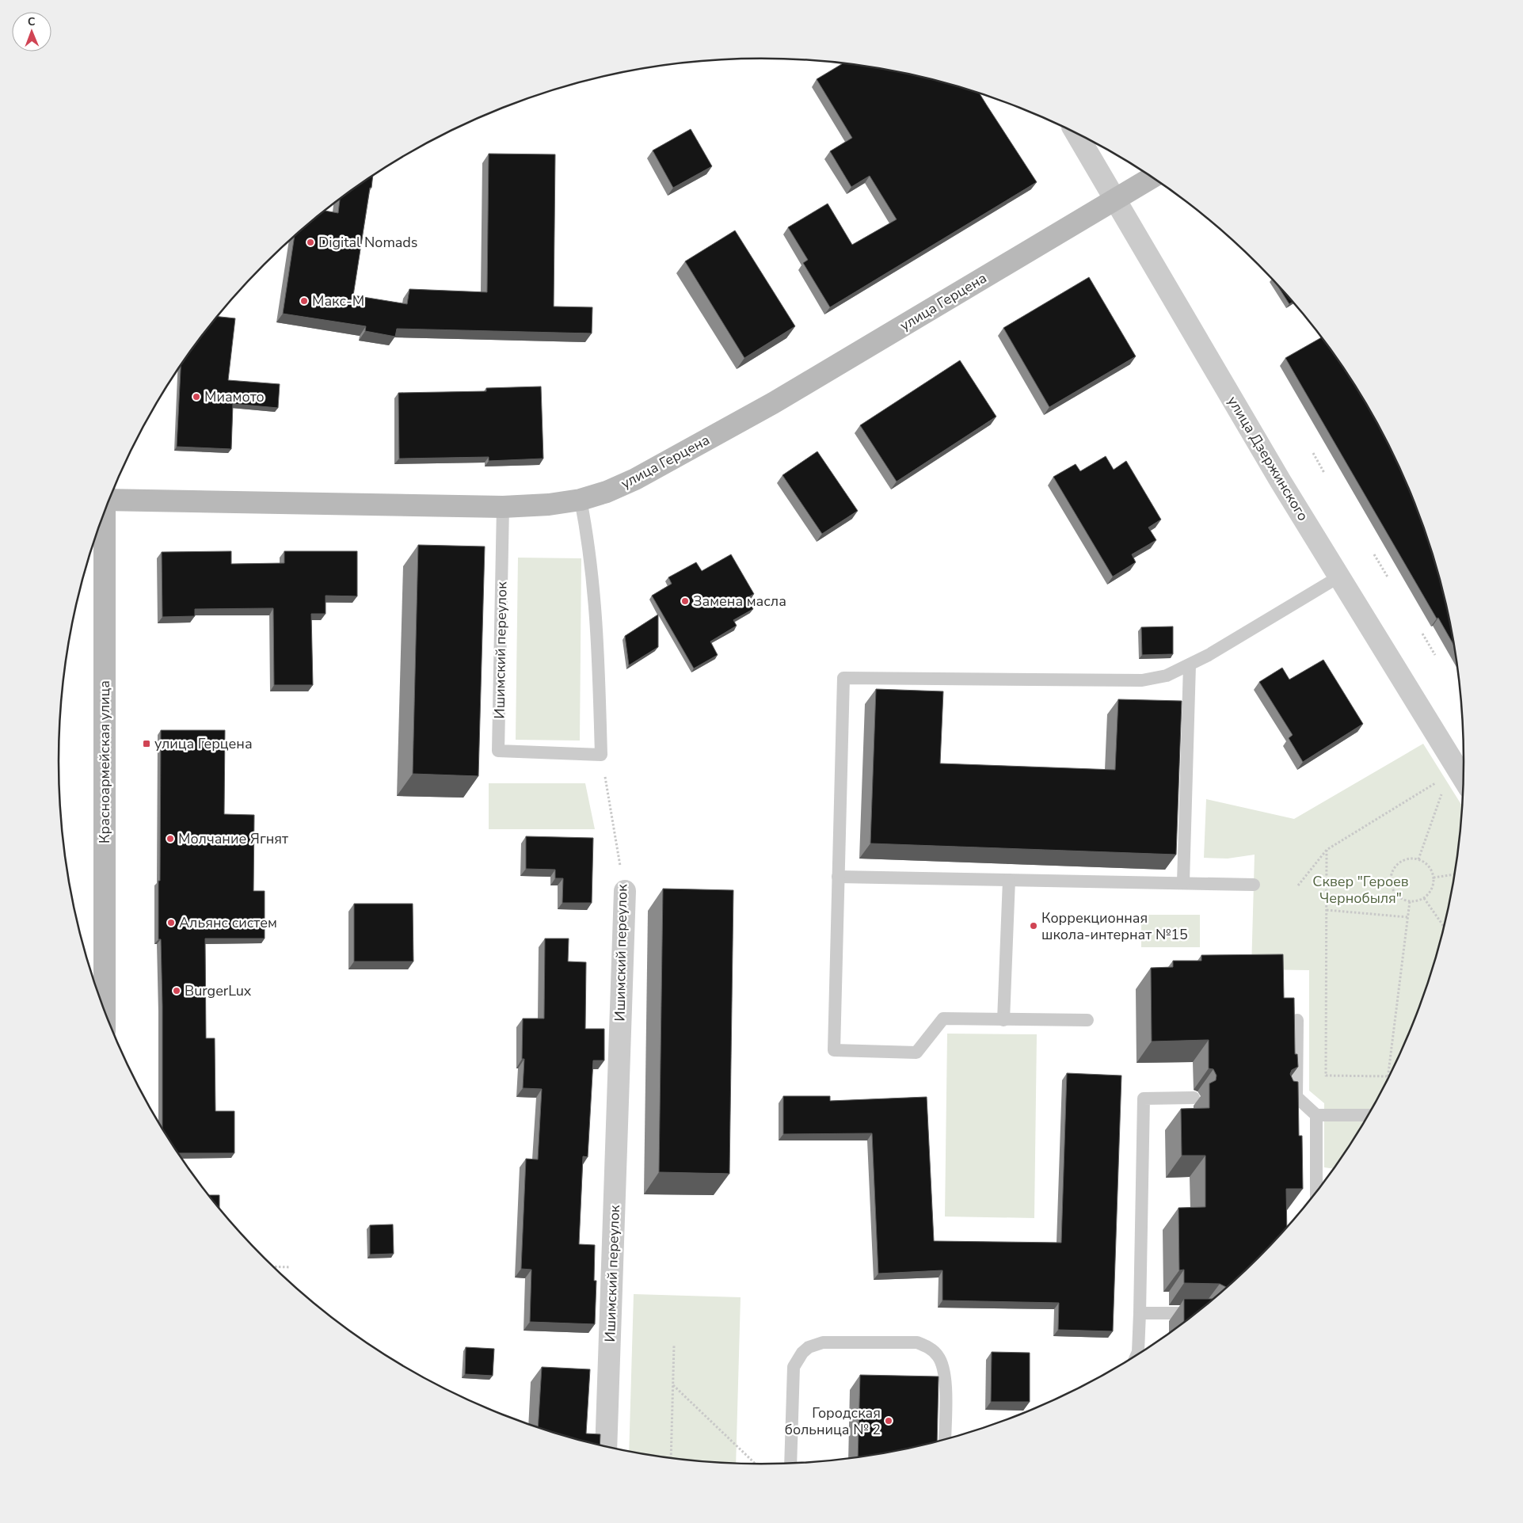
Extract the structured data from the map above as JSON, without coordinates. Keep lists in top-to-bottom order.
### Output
{
  "streets": {
    "street": [
      "улица Герцена",
      "улица Дзержинского",
      "Ишимский переулок",
      "Красноармейская улица"
    ]
  },
  "crossings": [
    ["улица Герцена", "улица Дзержинского"],
    ["улица Герцена", "Ишимский переулок"]
  ],
  "parks": ["Сквер \"Героев Чернобыля\""],
  "places": {
    "other": [
      "Digital Nomads",
      "Макс-М",
      "Миамото",
      "Замена масла",
      "Молчание Ягнят",
      "Альянс систем",
      "Коррекционная школа-интернат №15",
      "BurgerLux",
      "Городская больница № 2"
    ],
    "transit": ["улица Герцена"]
  },
  "north": "top"
}
